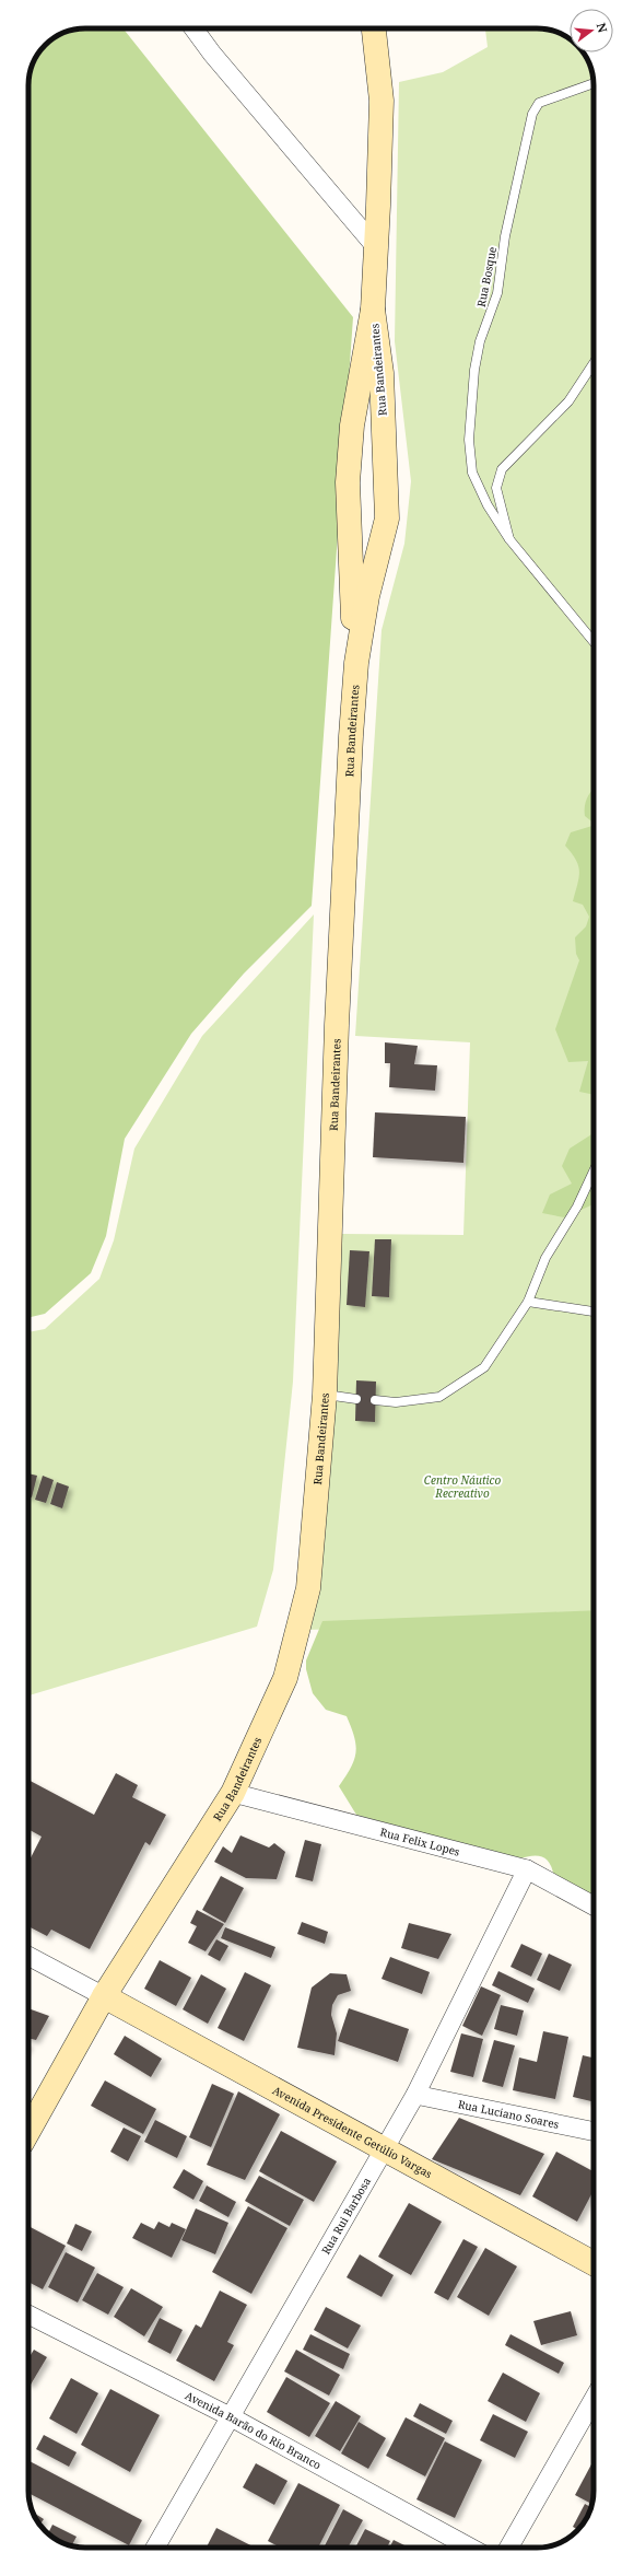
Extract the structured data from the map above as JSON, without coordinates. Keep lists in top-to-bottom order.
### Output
{
  "streets": {
    "street": [
      "Rua Bandeirantes",
      "Rua Felix Lopes",
      "Rua Luciano Soares",
      "Avenida Presidente Getúlio Vargas",
      "Rua Rui Barbosa",
      "Avenida Barão do Rio Branco"
    ],
    "lane": ["Rua Bosque"]
  },
  "crossings": [
    ["Rua Bandeirantes", "Rua Felix Lopes"],
    ["Rua Bandeirantes", "Avenida Presidente Getúlio Vargas"],
    ["Rua Felix Lopes", "Rua Rui Barbosa"],
    ["Rua Luciano Soares", "Rua Rui Barbosa"],
    ["Avenida Presidente Getúlio Vargas", "Rua Rui Barbosa"],
    ["Rua Rui Barbosa", "Avenida Barão do Rio Branco"]
  ],
  "parks": ["Centro Náutico Recreativo"],
  "north": "right"
}
